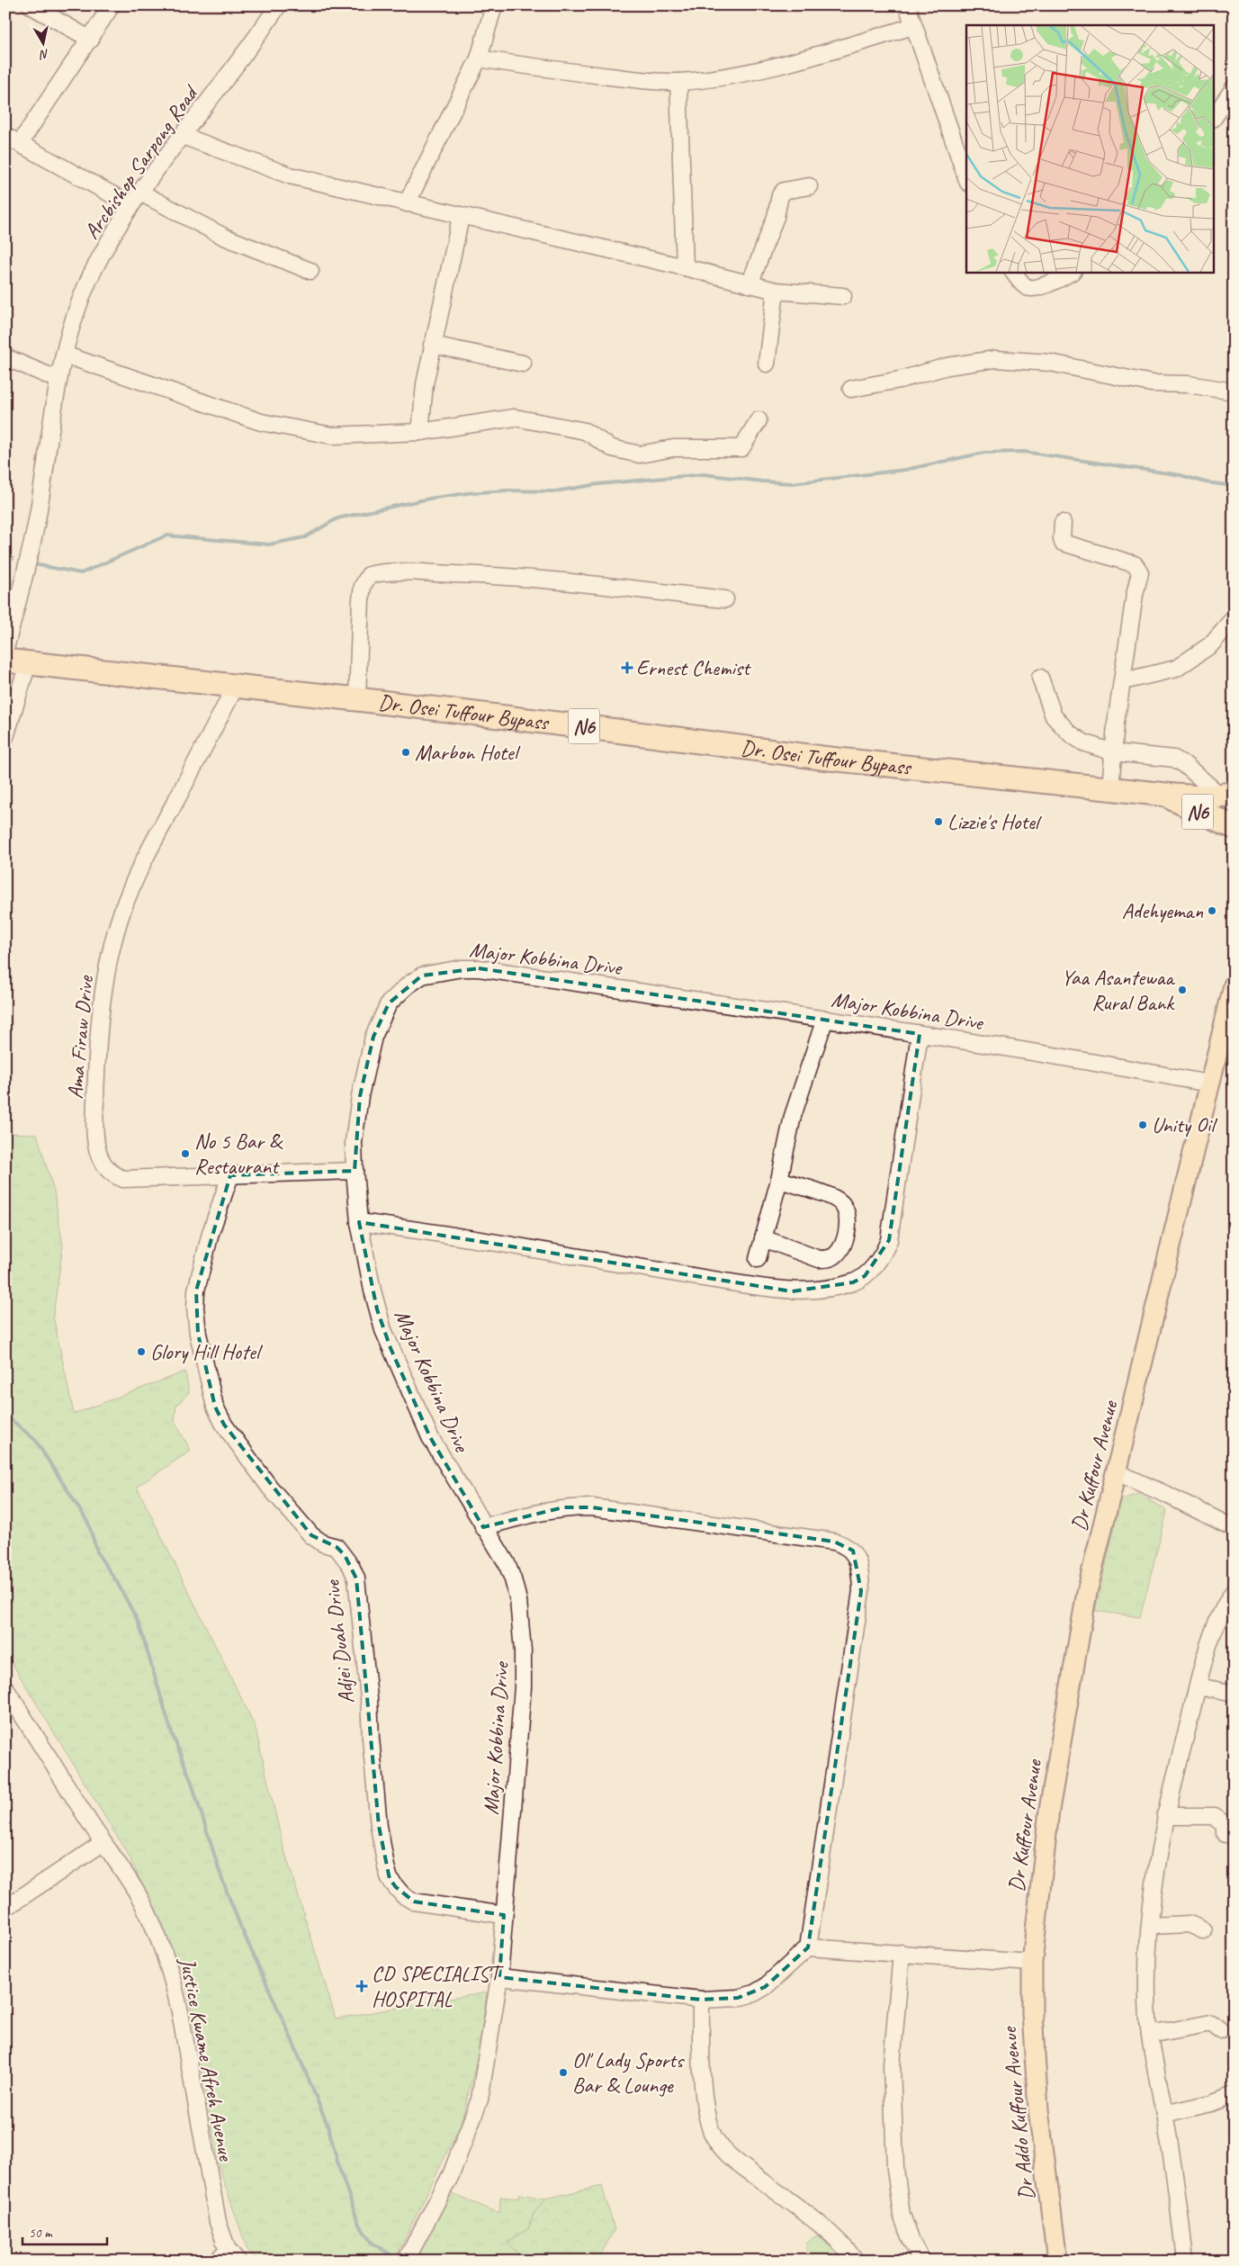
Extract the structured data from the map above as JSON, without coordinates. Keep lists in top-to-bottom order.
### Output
{
  "streets": {
    "highway": ["Dr. Osei Tuffour Bypass", "N6"],
    "main road": ["Dr Kuffour Avenue", "Dr Addo Kuffour Avenue"],
    "street": [
      "Arcbishop Sarpong Road",
      "Major Kobbina Drive",
      "Ama Firaw Drive",
      "Adjei Duah Drive",
      "Justice Kwame Afreh Avenue"
    ]
  },
  "crossings": [
    ["Dr. Osei Tuffour Bypass", "Ama Firaw Drive"],
    ["Major Kobbina Drive", "Ama Firaw Drive"],
    ["Major Kobbina Drive", "Dr Kuffour Avenue"],
    ["Major Kobbina Drive", "Adjei Duah Drive"],
    ["Ama Firaw Drive", "Adjei Duah Drive"],
    ["Dr Kuffour Avenue", "Dr Addo Kuffour Avenue"]
  ],
  "places": {
    "health": ["Ernest Chemist", "CD SPECIALIST HOSPITAL"],
    "other": [
      "Marbon Hotel",
      "Lizzie's Hotel",
      "Adehyeman",
      "Yaa Asantewaa Rural Bank",
      "Unity Oil",
      "No 5 Bar & Restaurant",
      "Glory Hill Hotel",
      "Ol' Lady Sports Bar & Lounge"
    ]
  },
  "scale_bar": "50 m",
  "north": "bottom"
}
